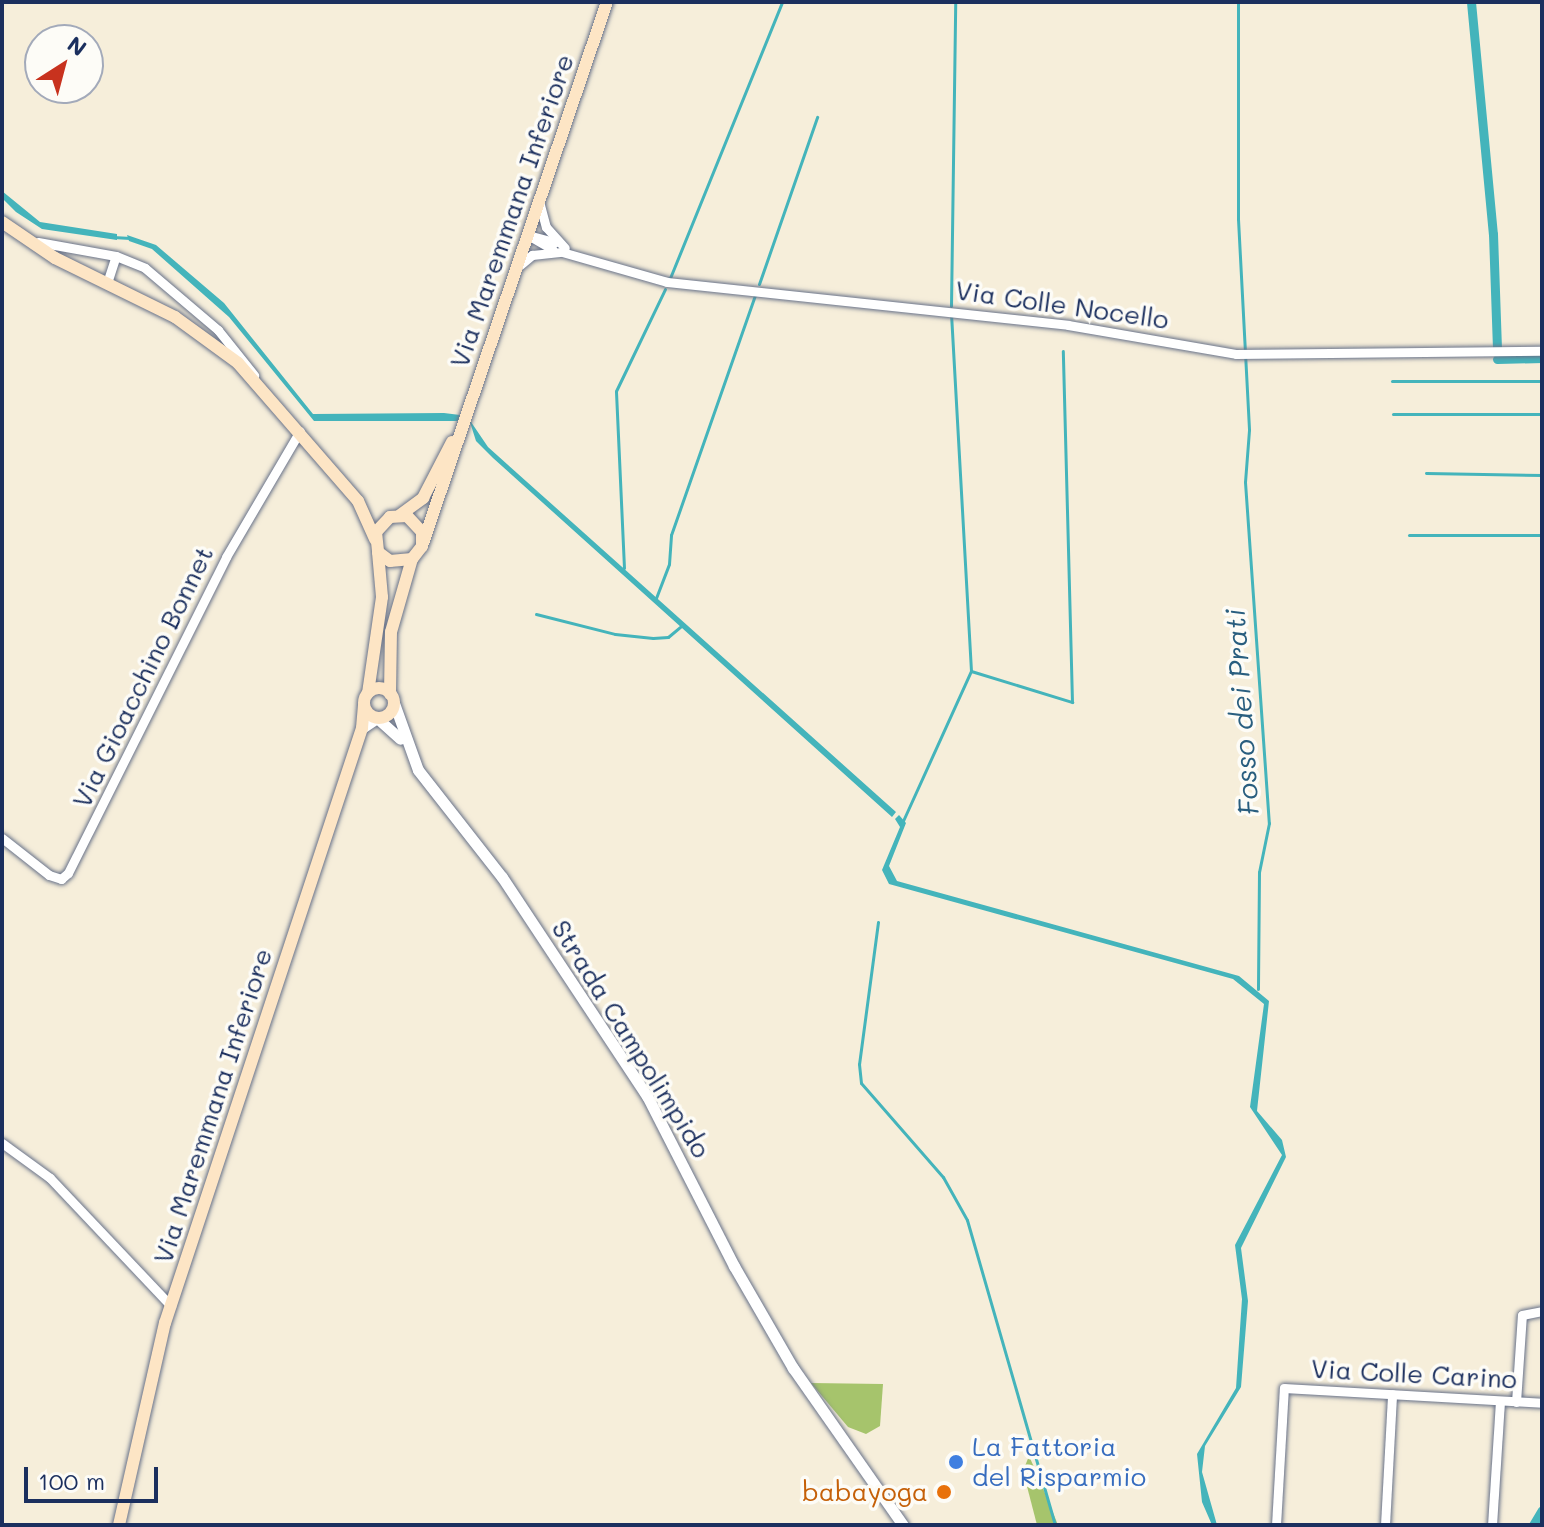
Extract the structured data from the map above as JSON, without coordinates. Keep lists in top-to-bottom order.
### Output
{
  "streets": {
    "main road": ["Via Maremmana Inferiore"],
    "street": [
      "Via Colle Nocello",
      "Via Gioacchino Bonnet",
      "Strada Campolimpido",
      "Via Colle Carino"
    ]
  },
  "water": ["Fosso dei Prati"],
  "places": ["La Fattoria del Risparmio", "babayoga"],
  "scale_bar": "100 m",
  "north": "top right"
}
